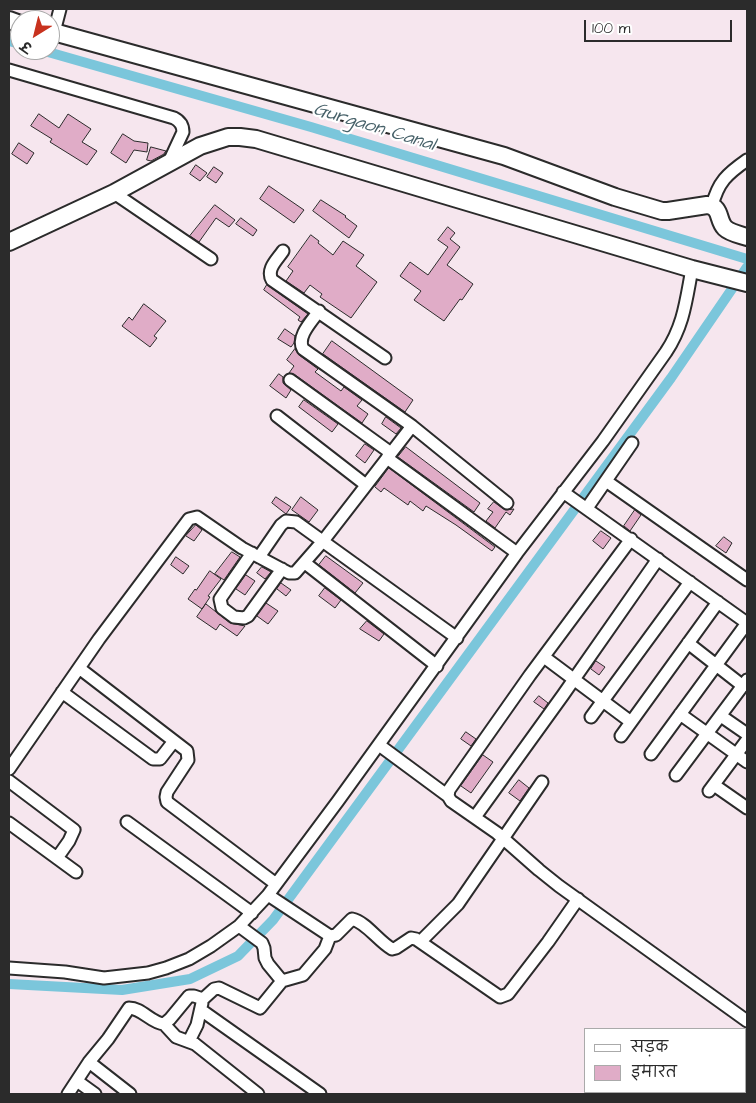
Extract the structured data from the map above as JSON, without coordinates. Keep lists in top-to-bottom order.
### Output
{
  "water": ["Gurgaon Canal"],
  "legend": ["सड़क", "इमारत"],
  "scale_bar": "100 m",
  "north": "bottom left"
}
